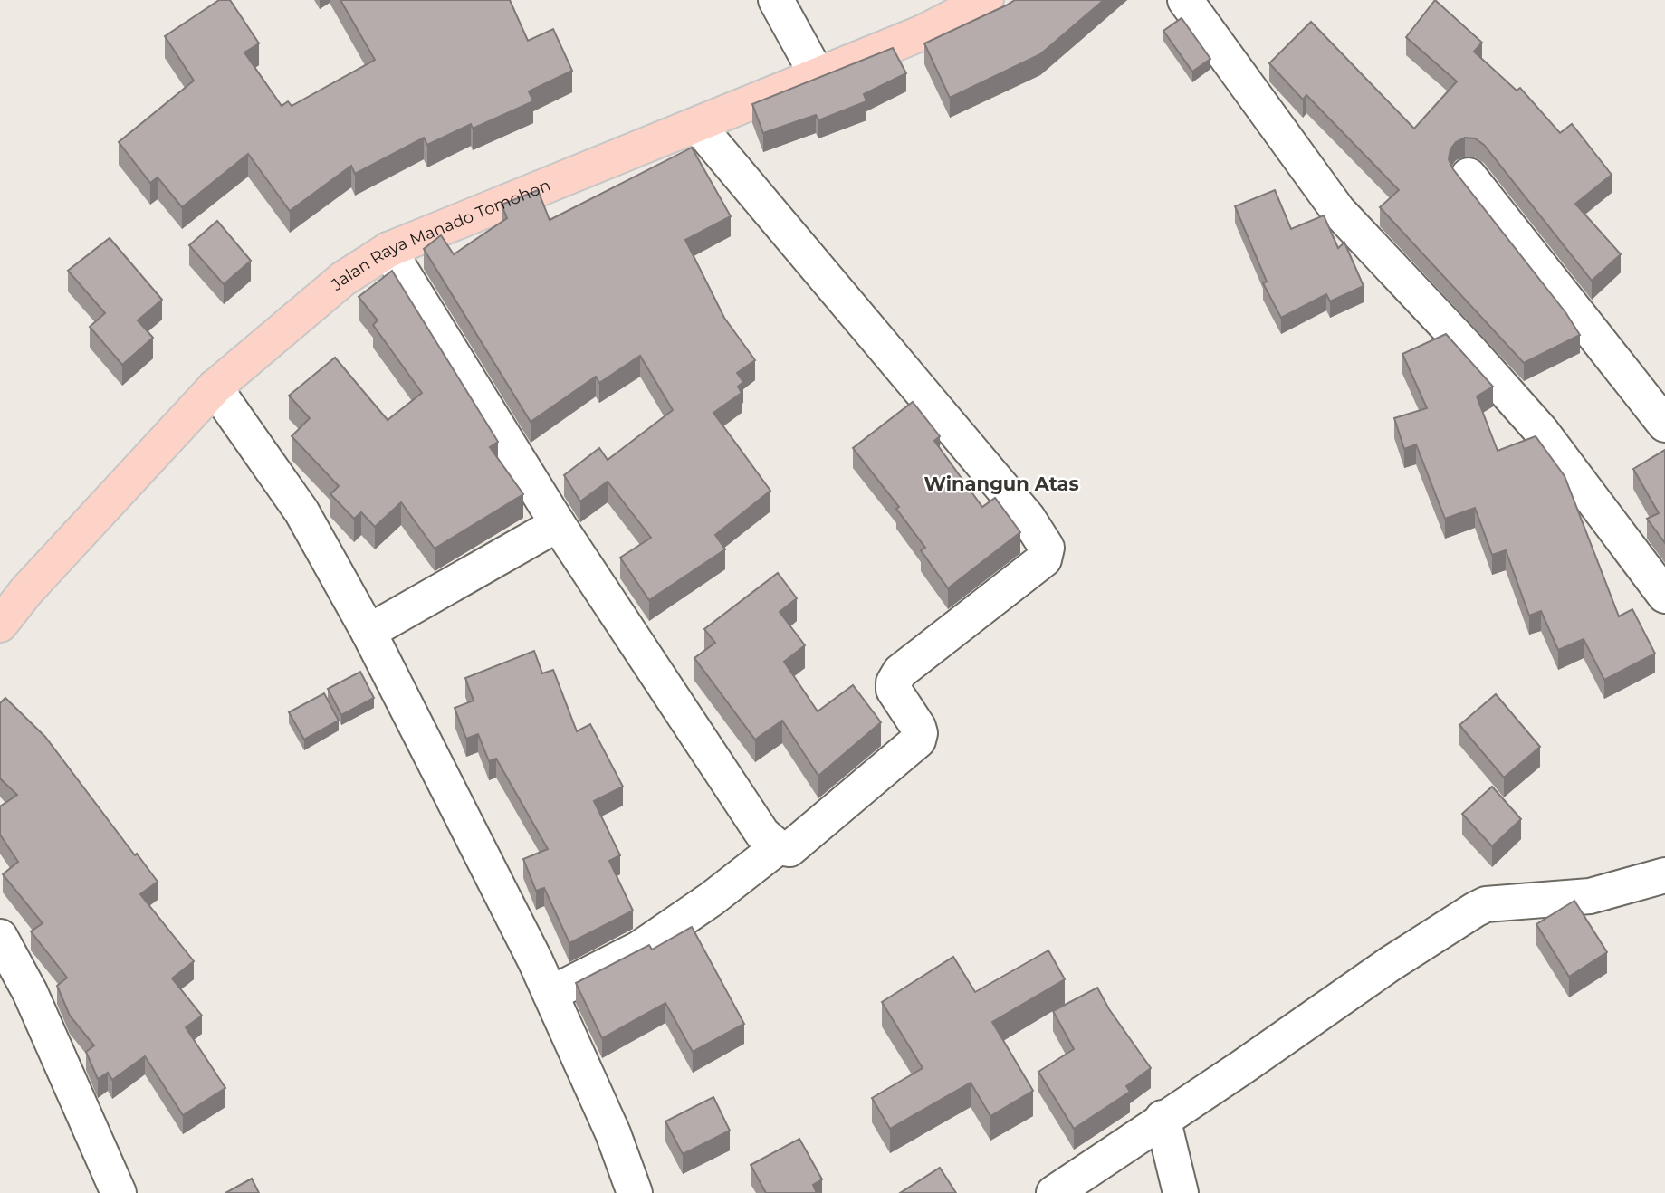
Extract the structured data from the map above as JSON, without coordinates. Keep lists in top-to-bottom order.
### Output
{
  "streets": {
    "highway": ["Jalan Raya Manado Tomohon"]
  },
  "districts": ["Winangun Atas"]
}
